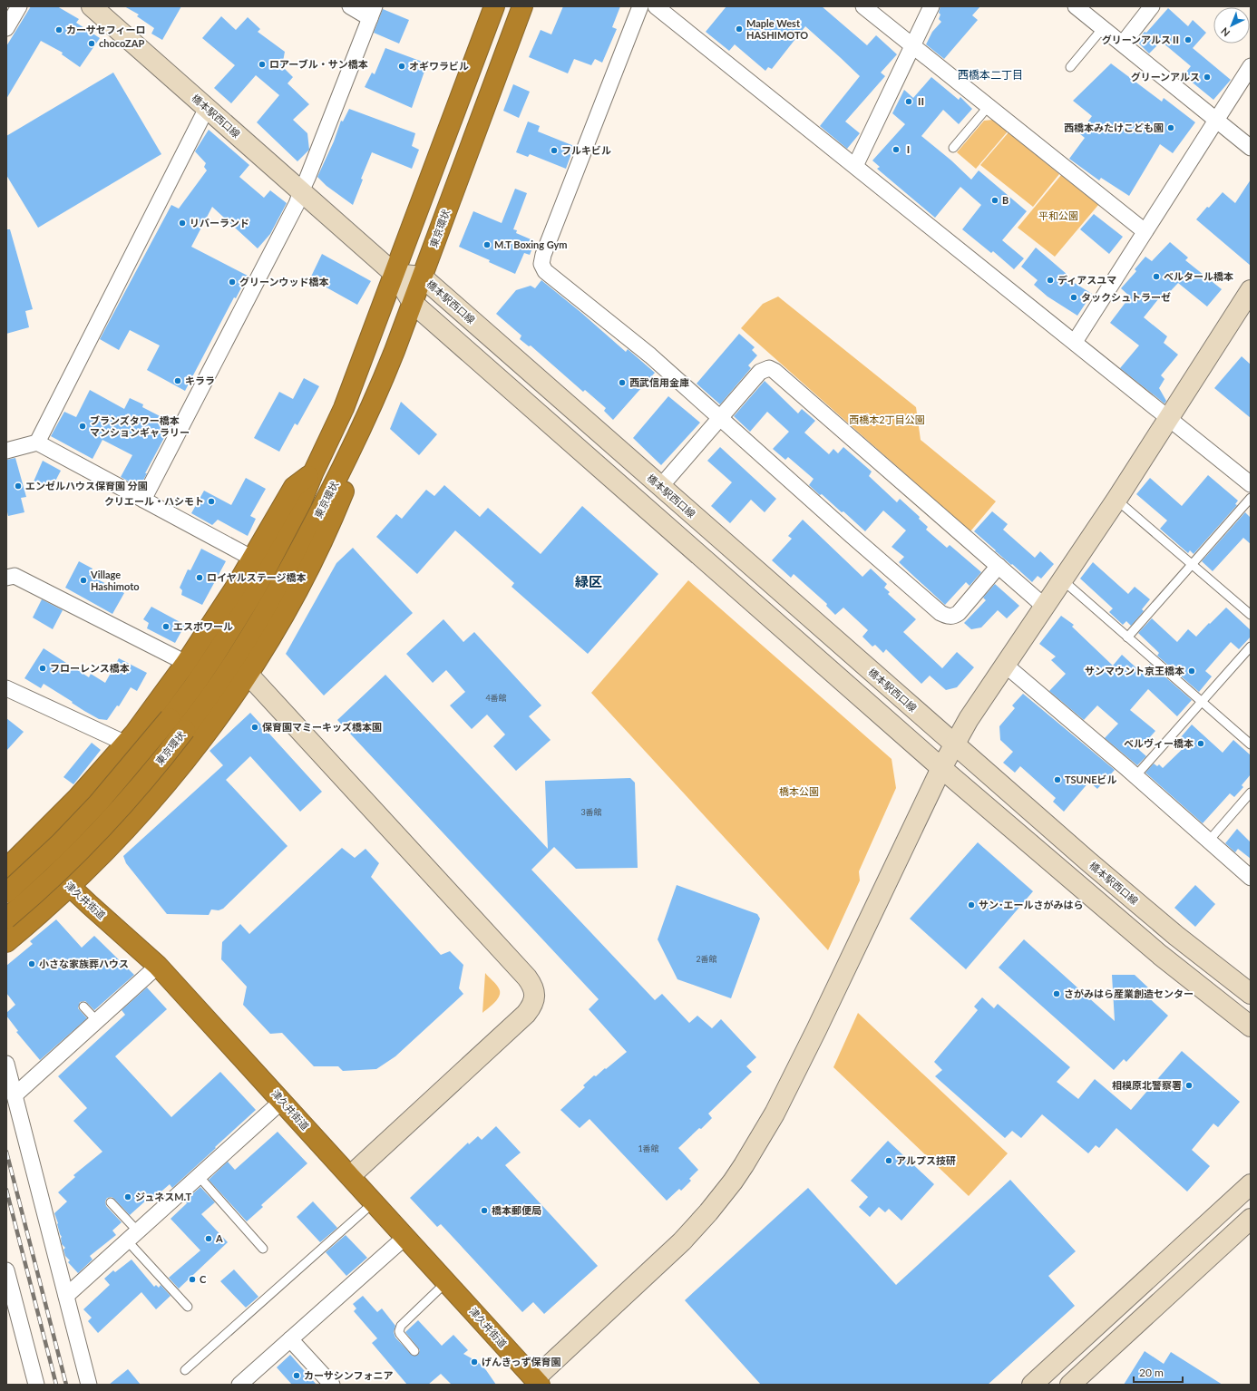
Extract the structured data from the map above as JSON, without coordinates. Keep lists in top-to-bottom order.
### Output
{
  "streets": {
    "highway": ["東京環状", "津久井街道"],
    "street": ["橋本駅西口線"]
  },
  "crossings": [
    ["橋本駅西口線", "東京環状"]
  ],
  "districts": ["西橋本二丁目", "緑区"],
  "parks": ["平和公園", "西橋本2丁目公園", "橋本公園"],
  "places": [
    "Maple West HASHIMOTO",
    "カーサセフィーロ",
    "グリーンアルスⅡ",
    "chocoZAP",
    "ロアーブル・サン橋本",
    "オギワラビル",
    "グリーンアルス",
    "Ⅱ",
    "西橋本みたけこども園",
    "Ⅰ",
    "フルキビル",
    "B",
    "リバーランド",
    "M.T Boxing Gym",
    "ベルタール橋本",
    "ディアスユマ",
    "グリーンウッド橋本",
    "タックシュトラーゼ",
    "キララ",
    "西武信用金庫",
    "ブランズタワー橋本 マンションギャラリー",
    "エンゼルハウス保育園 分園",
    "クリエール・ハシモト",
    "ロイヤルステージ橋本",
    "Village Hashimoto",
    "エスポワール",
    "フローレンス橋本",
    "サンマウント京王橋本",
    "保育園マミーキッズ橋本園",
    "ベルヴィー橋本",
    "TSUNEビル",
    "サン･エールさがみはら",
    "小さな家族葬ハウス",
    "さがみはら産業創造センター",
    "相模原北警察署",
    "アルプス技研",
    "ジュネスM.T",
    "橋本郵便局",
    "A",
    "C",
    "げんきっず保育園",
    "カーサシンフォニア"
  ],
  "house_numbers": [
    "4番館",
    "3番館",
    "2番館",
    "1番館"
  ],
  "scale_bar": "20 m",
  "north": "bottom left"
}
